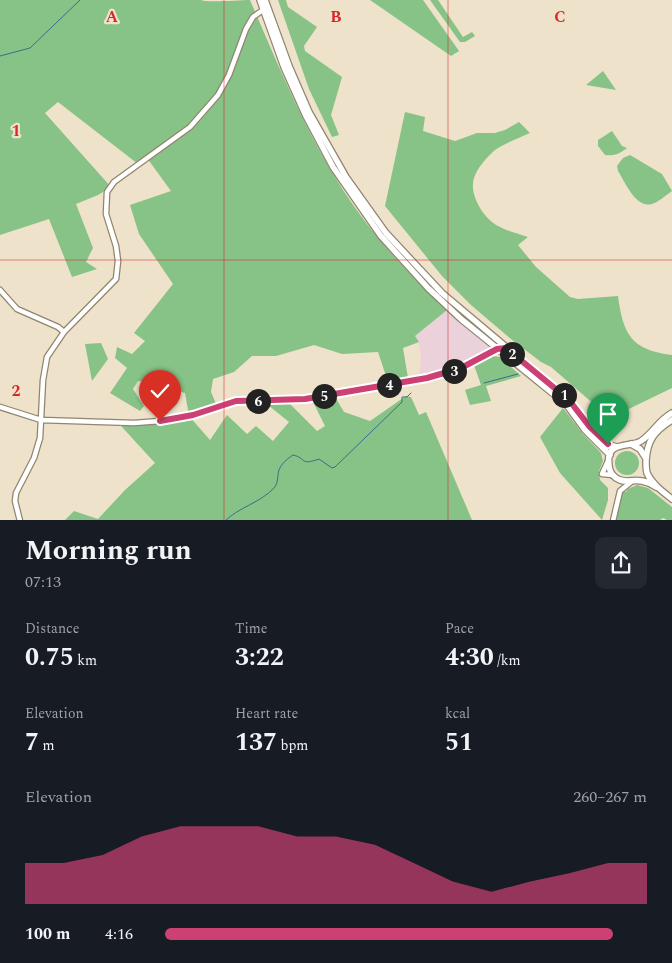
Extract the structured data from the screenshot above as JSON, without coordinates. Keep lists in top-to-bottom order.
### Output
{
  "page": {
    "pins": [
      "2",
      "3",
      "4",
      "1",
      "5",
      "6"
    ],
    "heading": ["Morning run", "07:13"],
    "stats": [
      ["Distance", "0.75 km"],
      ["Time", "3:22"],
      ["Pace", "4:30 /km"],
      ["Elevation", "7 m"],
      ["Heart rate", "137 bpm"],
      ["kcal", "51"]
    ],
    "chart": ["Elevation", "260–267 m"],
    "list": [
      {
        "name": "100 m",
        "note": "4:16"
      }
    ]
  },
  "grid": {
    "columns": ["A", "B", "C"],
    "rows": ["1", "2"]
  }
}
